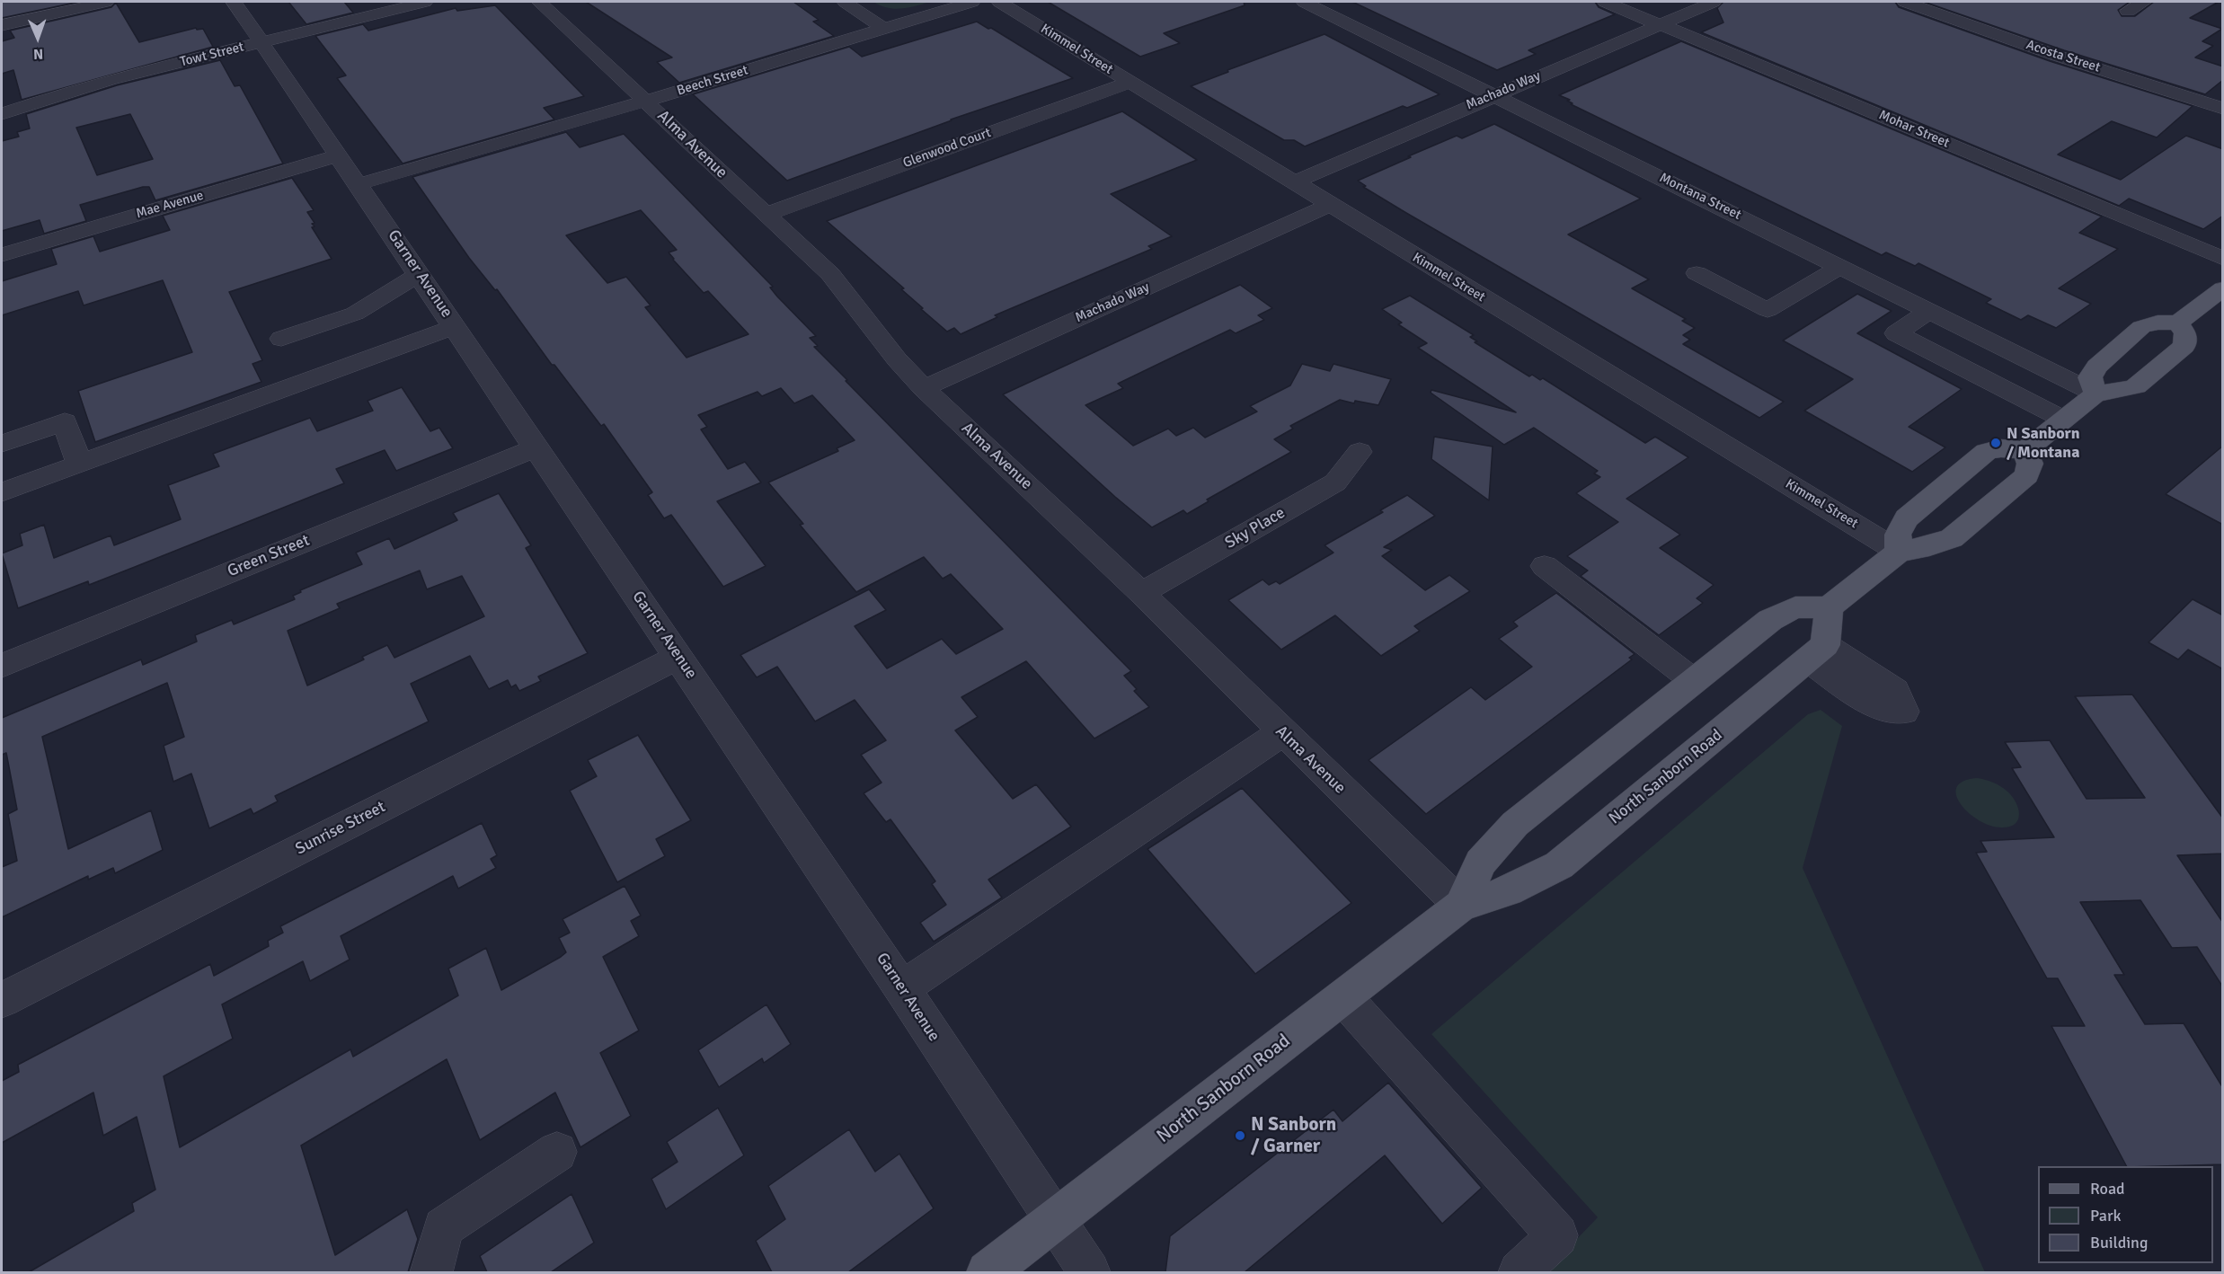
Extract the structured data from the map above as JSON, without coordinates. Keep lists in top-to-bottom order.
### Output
{
  "streets": {
    "main road": ["North Sanborn Road"],
    "street": [
      "Kimmel Street",
      "Towt Street",
      "Acosta Street",
      "Beech Street",
      "Machado Way",
      "Mohar Street",
      "Alma Avenue",
      "Glenwood Court",
      "Montana Street",
      "Mae Avenue",
      "Garner Avenue",
      "Sky Place",
      "Green Street",
      "Sunrise Street"
    ]
  },
  "crossings": [
    ["Kimmel Street", "Machado Way"],
    ["Kimmel Street", "Glenwood Court"],
    ["Towt Street", "Garner Avenue"],
    ["Beech Street", "Alma Avenue"],
    ["Beech Street", "Garner Avenue"],
    ["Machado Way", "Mohar Street"],
    ["Machado Way", "Alma Avenue"],
    ["Machado Way", "Montana Street"],
    ["Alma Avenue", "Glenwood Court"],
    ["Alma Avenue", "Sky Place"],
    ["Alma Avenue", "North Sanborn Road"],
    ["Mae Avenue", "Garner Avenue"],
    ["Garner Avenue", "Green Street"],
    ["Garner Avenue", "North Sanborn Road"],
    ["Garner Avenue", "Sunrise Street"]
  ],
  "places": ["N Sanborn / Montana", "N Sanborn / Garner"],
  "legend": ["Road", "Park", "Building"],
  "north": "bottom"
}
